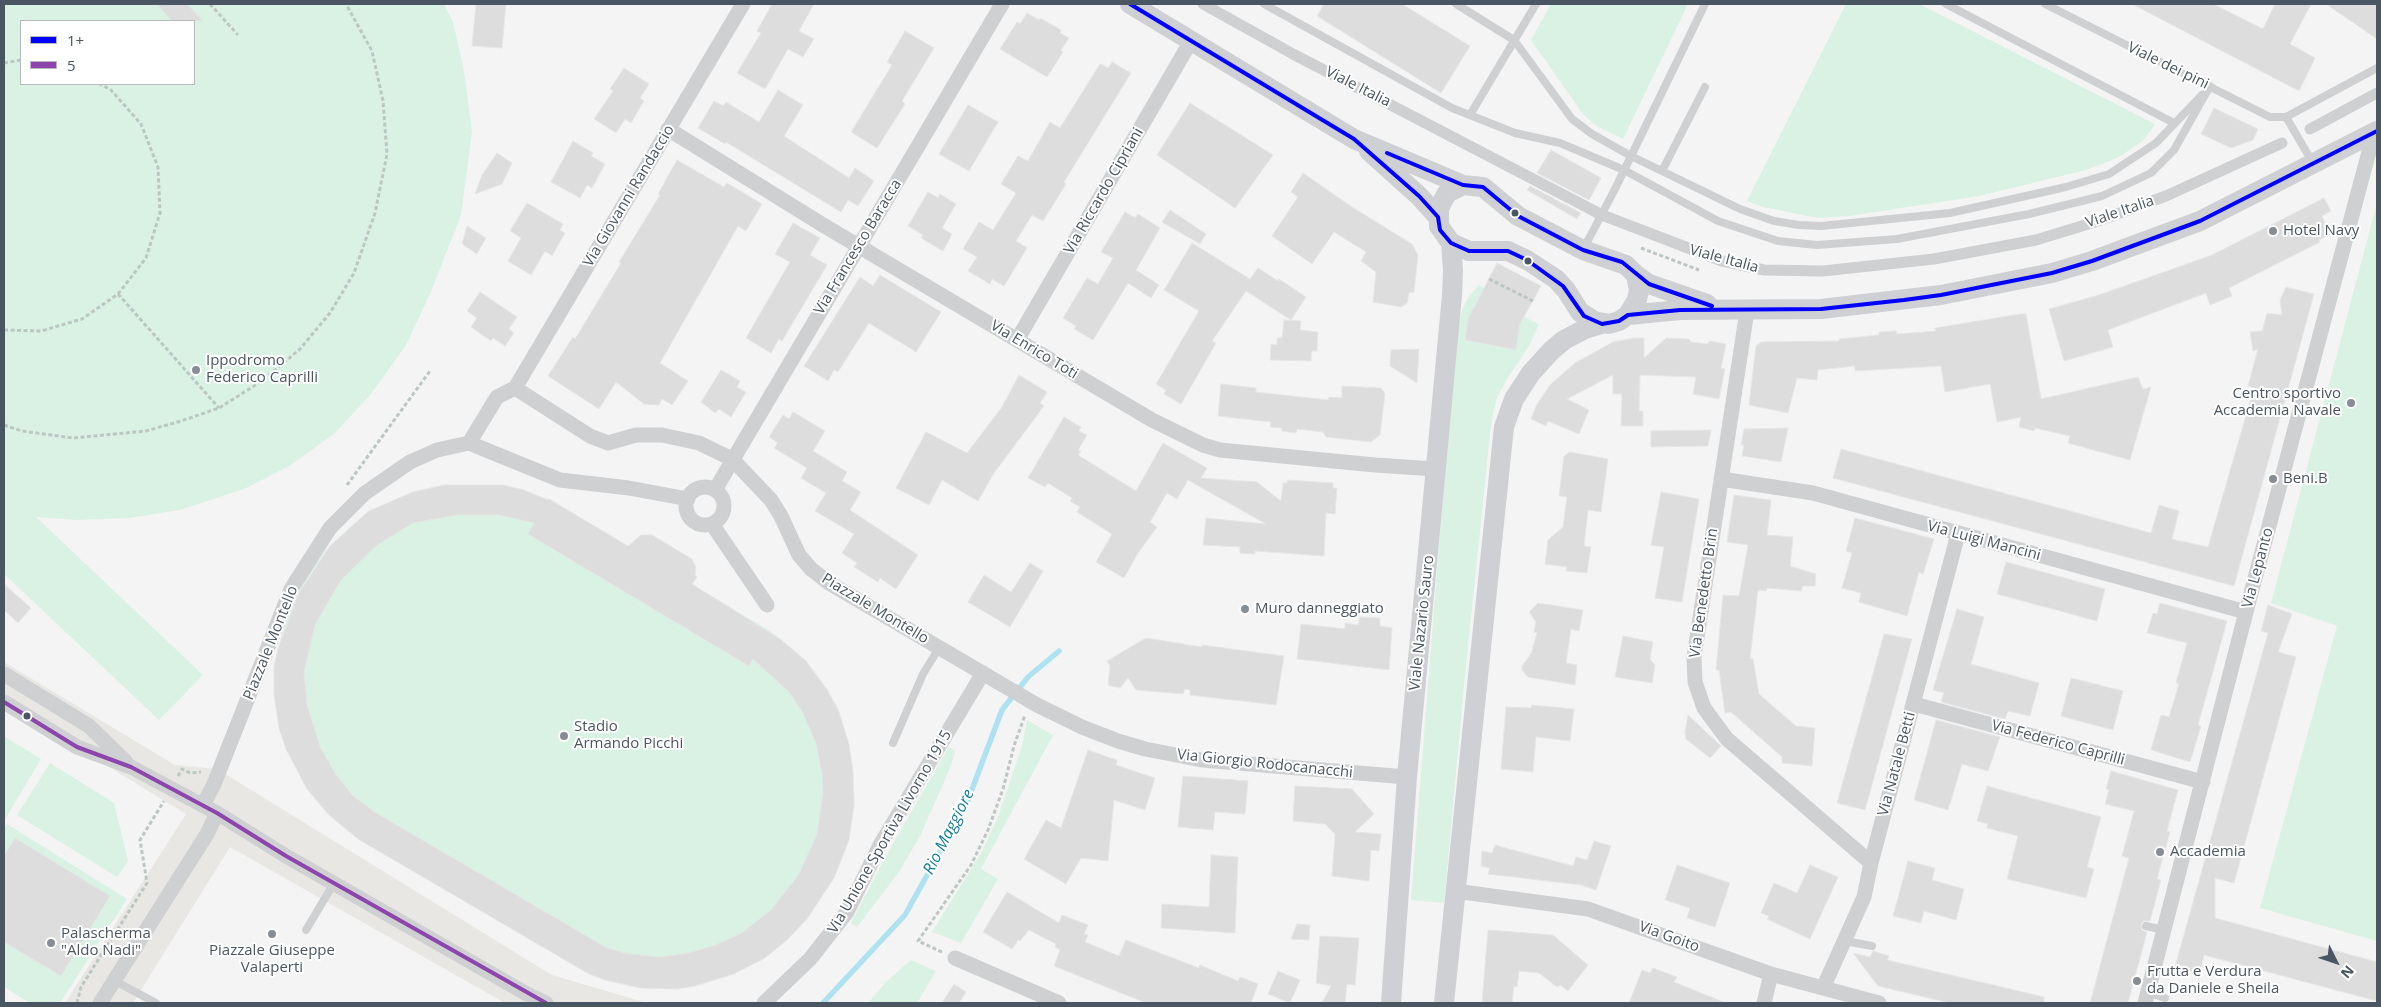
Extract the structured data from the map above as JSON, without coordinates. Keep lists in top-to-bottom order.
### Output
{
  "streets": {
    "main road": ["Viale Nazario Sauro"],
    "street": [
      "Viale Italia",
      "Via Riccardo Cipriani",
      "Via Giovanni Randaccio",
      "Via Francesco Baracca",
      "Via Enrico Toti",
      "Via Luigi Mancini",
      "Via Lepanto",
      "Via Benedetto Brin",
      "Piazzale Montello",
      "Via Federico Caprilli",
      "Via Giorgio Rodocanacchi",
      "Via Natale Betti",
      "Via Unione Sportiva Livorno 1915",
      "Via Goito"
    ],
    "lane": ["Viale dei pini"]
  },
  "crossings": [
    ["Via Riccardo Cipriani", "Via Enrico Toti"],
    ["Via Giovanni Randaccio", "Via Enrico Toti"],
    ["Via Giovanni Randaccio", "Piazzale Montello"],
    ["Via Francesco Baracca", "Via Enrico Toti"],
    ["Via Francesco Baracca", "Piazzale Montello"],
    ["Via Enrico Toti", "Viale Nazario Sauro"],
    ["Via Luigi Mancini", "Via Lepanto"],
    ["Via Luigi Mancini", "Via Benedetto Brin"],
    ["Via Luigi Mancini", "Via Natale Betti"],
    ["Via Lepanto", "Via Federico Caprilli"],
    ["Via Benedetto Brin", "Via Natale Betti"],
    ["Piazzale Montello", "Via Giorgio Rodocanacchi"],
    ["Piazzale Montello", "Via Unione Sportiva Livorno 1915"],
    ["Viale Nazario Sauro", "Via Giorgio Rodocanacchi"],
    ["Via Federico Caprilli", "Via Natale Betti"],
    ["Via Giorgio Rodocanacchi", "Via Unione Sportiva Livorno 1915"],
    ["Via Natale Betti", "Via Goito"]
  ],
  "water": ["Rio Maggiore"],
  "places": [
    "Hotel Navy",
    "Ippodromo Federico Caprilli",
    "Centro sportivo Accademia Navale",
    "Beni.B",
    "Muro danneggiato",
    "Stadio Armando Picchi",
    "Accademia",
    "Piazzale Giuseppe Valaperti",
    "Palascherma \"Aldo Nadi\"",
    "Frutta e Verdura da Daniele e Sheila"
  ],
  "lines": ["transit line 1+", "transit line 5"],
  "legend": ["1+", "5"],
  "north": "bottom right"
}
